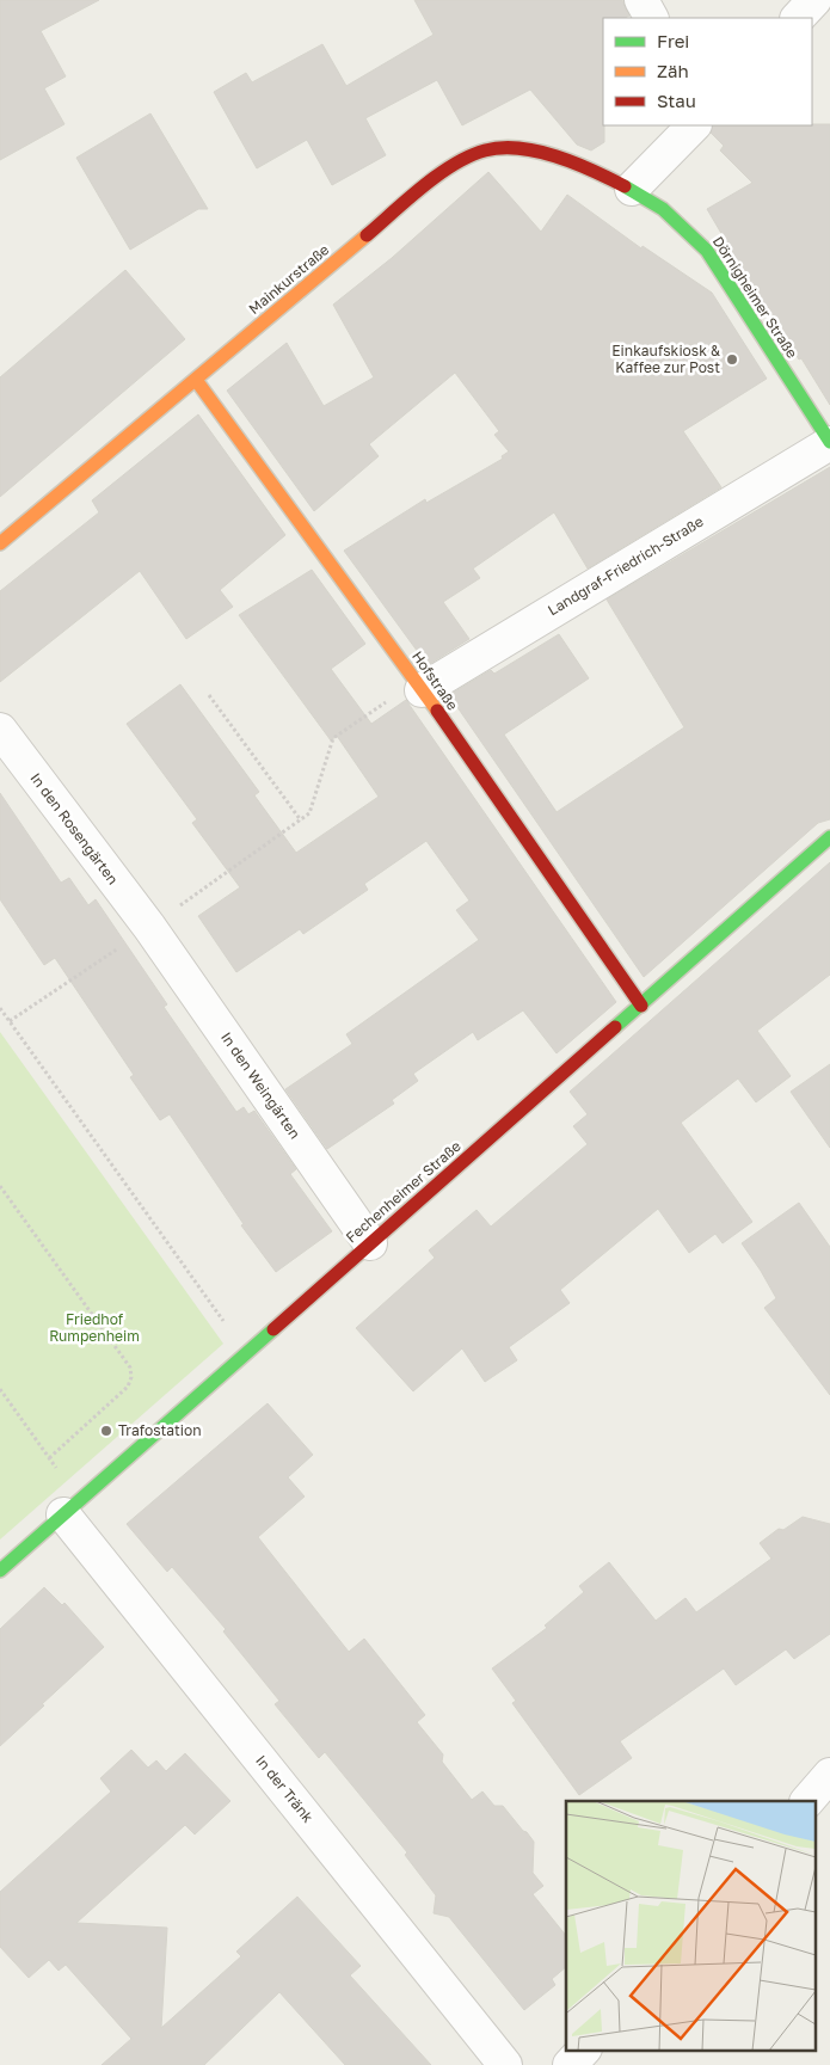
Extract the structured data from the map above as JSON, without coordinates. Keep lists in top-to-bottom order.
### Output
{
  "streets": {
    "street": [
      "Mainkurstraße",
      "Dörnigheimer Straße",
      "Landgraf-Friedrich-Straße",
      "Hofstraße",
      "In den Rosengärten",
      "In den Weingärten",
      "Fechenheimer Straße",
      "In der Tränk"
    ]
  },
  "crossings": [
    ["Mainkurstraße", "Dörnigheimer Straße"],
    ["Mainkurstraße", "Hofstraße"],
    ["Dörnigheimer Straße", "Landgraf-Friedrich-Straße"],
    ["Landgraf-Friedrich-Straße", "Hofstraße"],
    ["Hofstraße", "Fechenheimer Straße"],
    ["In den Rosengärten", "In den Weingärten"],
    ["In den Weingärten", "Fechenheimer Straße"],
    ["Fechenheimer Straße", "In der Tränk"]
  ],
  "parks": ["Friedhof Rumpenheim"],
  "places": ["Einkaufskiosk & Kaffee zur Post", "Trafostation"],
  "legend": ["Frei", "Zäh", "Stau"]
}
